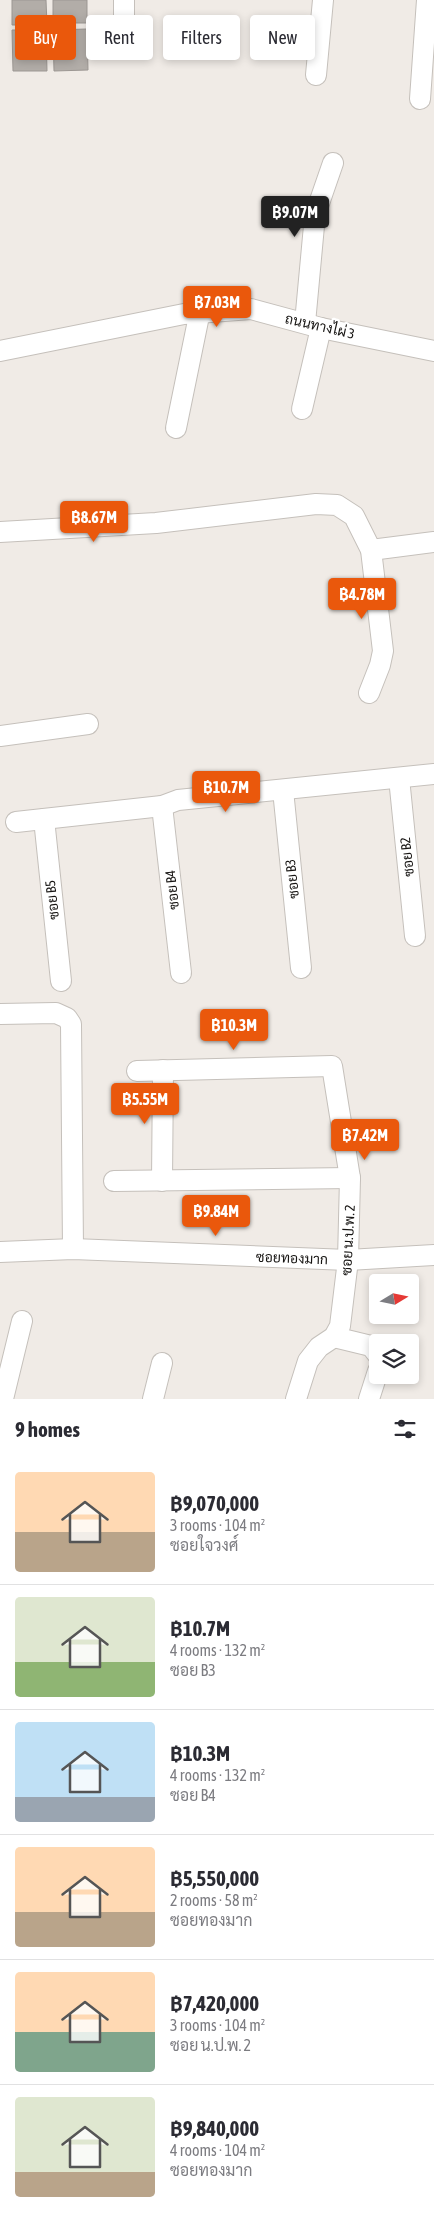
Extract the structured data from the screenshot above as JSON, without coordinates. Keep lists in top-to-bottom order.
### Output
{
  "streets": {
    "street": [
      "ถนนทางไผ่ 3",
      "ซอย B2",
      "ซอย B3",
      "ซอย B4",
      "ซอย B5",
      "ซอย น.ป.พ. 2",
      "ซอยทองมาก"
    ]
  },
  "crossings": [
    ["ซอย น.ป.พ. 2", "ซอยทองมาก"]
  ],
  "north": "right",
  "page": {
    "chip": [
      "Buy",
      "Rent",
      "Filters",
      "New"
    ],
    "price": [
      "฿9.07M",
      "฿7.03M",
      "฿8.67M",
      "฿4.78M",
      "฿10.7M",
      "฿10.3M",
      "฿5.55M",
      "฿7.42M",
      "฿9.84M"
    ],
    "heading": "9 homes",
    "list": [
      {
        "name": "฿9,070,000",
        "note": "3 rooms · 104 m² · ซอยใจวงศ์"
      },
      {
        "name": "฿10.7M",
        "note": "4 rooms · 132 m² · ซอย B3"
      },
      {
        "name": "฿10.3M",
        "note": "4 rooms · 132 m² · ซอย B4"
      },
      {
        "name": "฿5,550,000",
        "note": "2 rooms · 58 m² · ซอยทองมาก"
      },
      {
        "name": "฿7,420,000",
        "note": "3 rooms · 104 m² · ซอย น.ป.พ. 2"
      },
      {
        "name": "฿9,840,000",
        "note": "4 rooms · 104 m² · ซอยทองมาก"
      }
    ]
  }
}
